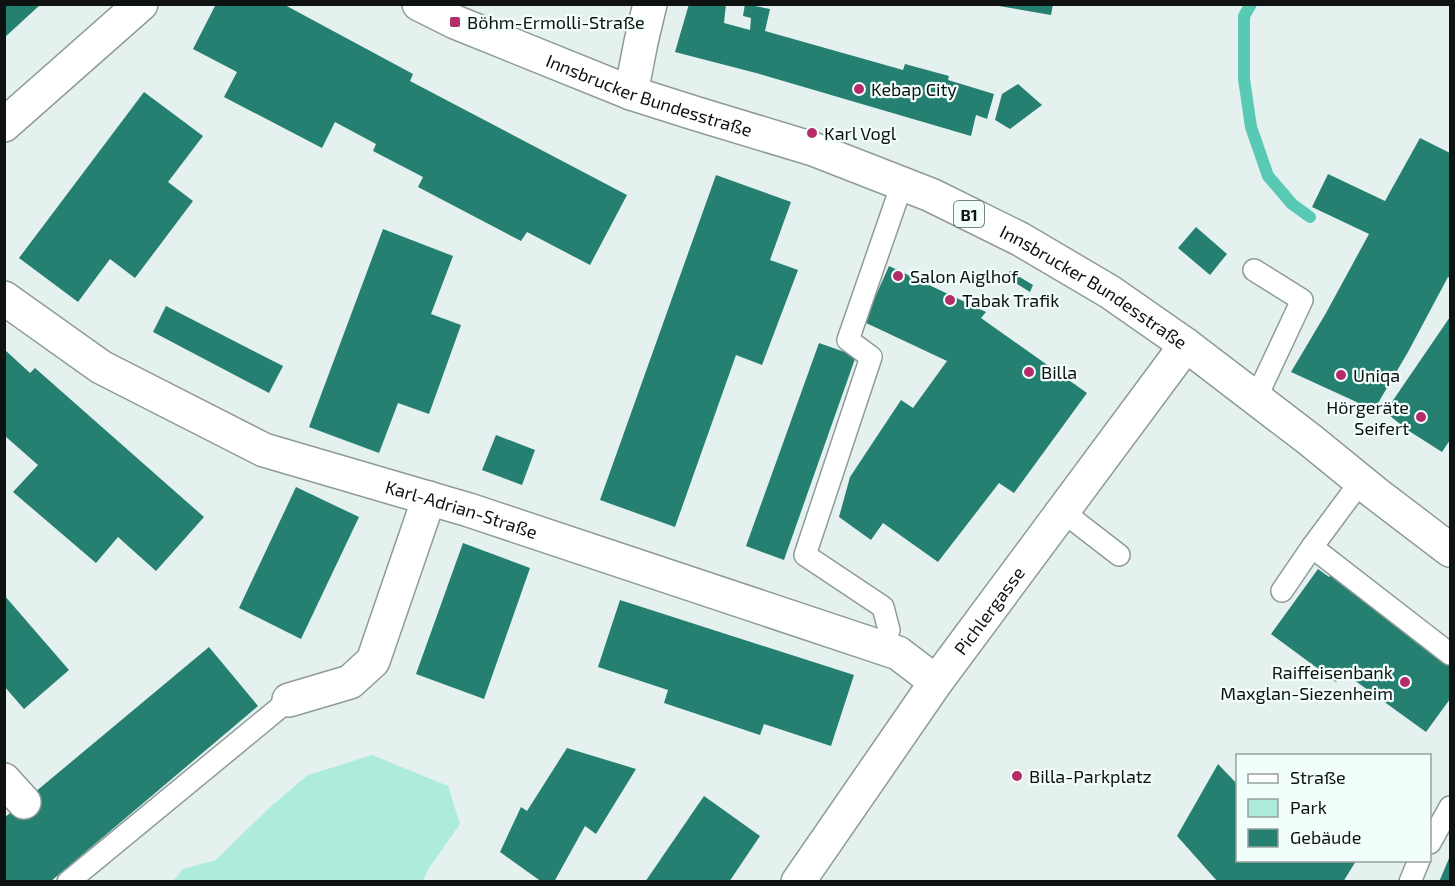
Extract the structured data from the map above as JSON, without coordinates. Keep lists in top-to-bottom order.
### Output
{
  "streets": {
    "street": [
      "Innsbrucker Bundesstraße",
      "B1",
      "Karl-Adrian-Straße",
      "Pichlergasse"
    ]
  },
  "crossings": [
    ["Innsbrucker Bundesstraße", "Pichlergasse"],
    ["Karl-Adrian-Straße", "Pichlergasse"]
  ],
  "places": {
    "transit": ["Böhm-Ermolli-Straße"],
    "other": [
      "Kebap City",
      "Karl Vogl",
      "Salon Aiglhof",
      "Tabak Trafik",
      "Billa",
      "Uniqa",
      "Hörgeräte Seifert",
      "Raiffeisenbank Maxglan-Siezenheim",
      "Billa-Parkplatz"
    ]
  },
  "legend": ["Straße", "Park", "Gebäude"]
}
